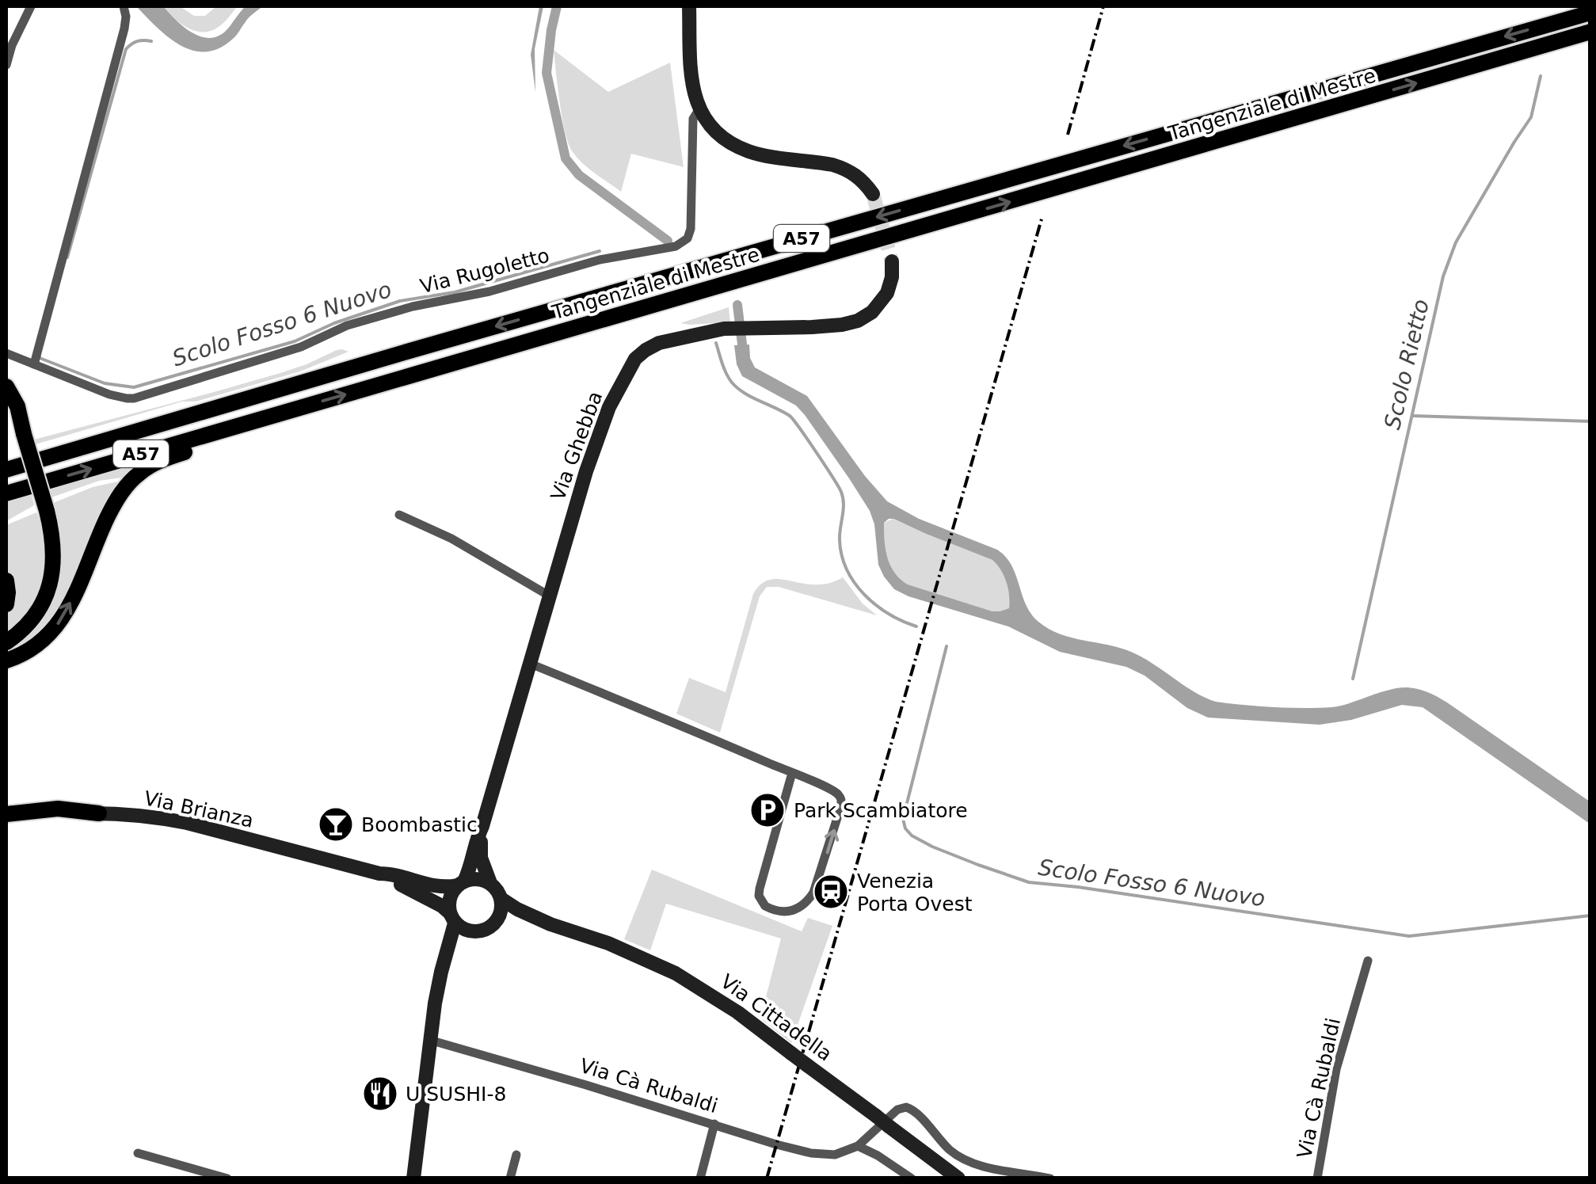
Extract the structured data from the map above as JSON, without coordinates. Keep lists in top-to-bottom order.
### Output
{
  "streets": {
    "highway": ["Tangenziale di Mestre", "A57"],
    "street": [
      "Via Rugoletto",
      "Via Ghebba",
      "Via Brianza",
      "Via Cittadella",
      "Via Cà Rubaldi"
    ]
  },
  "crossings": [
    ["Tangenziale di Mestre", "A57"],
    ["Via Ghebba", "Via Brianza"],
    ["Via Ghebba", "Via Cittadella"],
    ["Via Brianza", "Via Cittadella"]
  ],
  "water": ["Scolo Fosso 6 Nuovo", "Scolo Rietto"],
  "places": {
    "parking": ["Park Scambiatore"],
    "bar": ["Boombastic"],
    "station": ["Venezia Porta Ovest"],
    "restaurant": ["U SUSHI-8"]
  }
}
